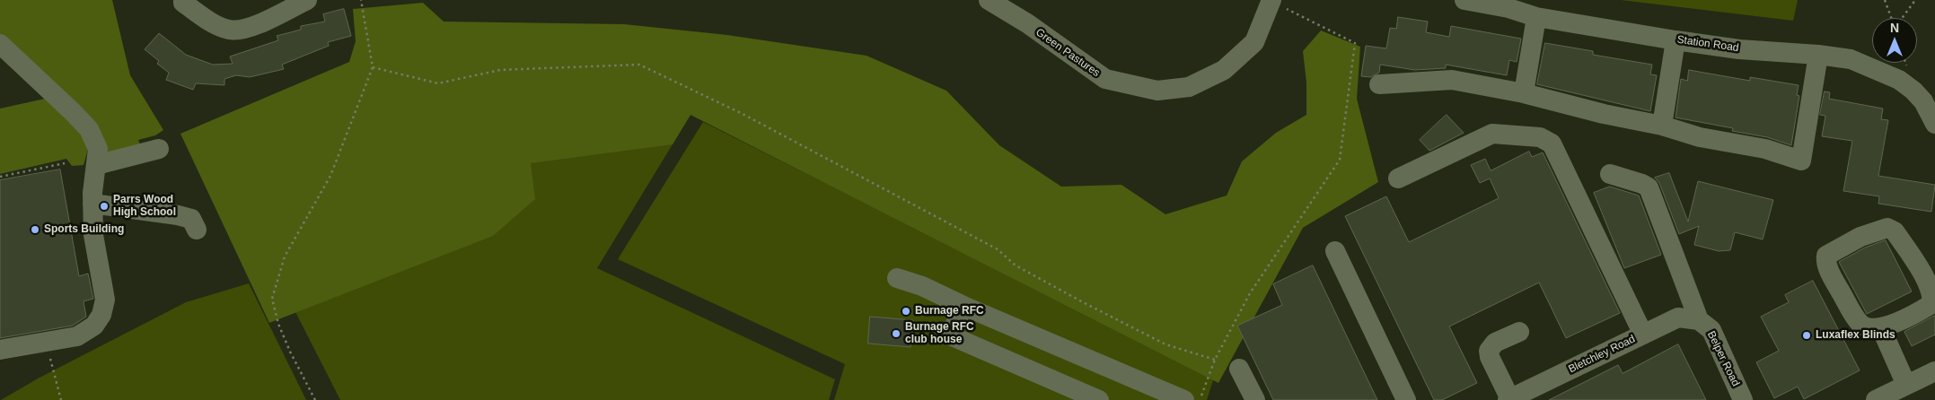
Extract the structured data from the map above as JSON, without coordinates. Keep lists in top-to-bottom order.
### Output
{
  "streets": {
    "street": [
      "Station Road",
      "Green Pastures",
      "Bletchley Road",
      "Belper Road"
    ]
  },
  "crossings": [
    ["Bletchley Road", "Belper Road"]
  ],
  "places": [
    "Parrs Wood High School",
    "Sports Building",
    "Burnage RFC",
    "Burnage RFC club house",
    "Luxaflex Blinds"
  ],
  "north": "top"
}
